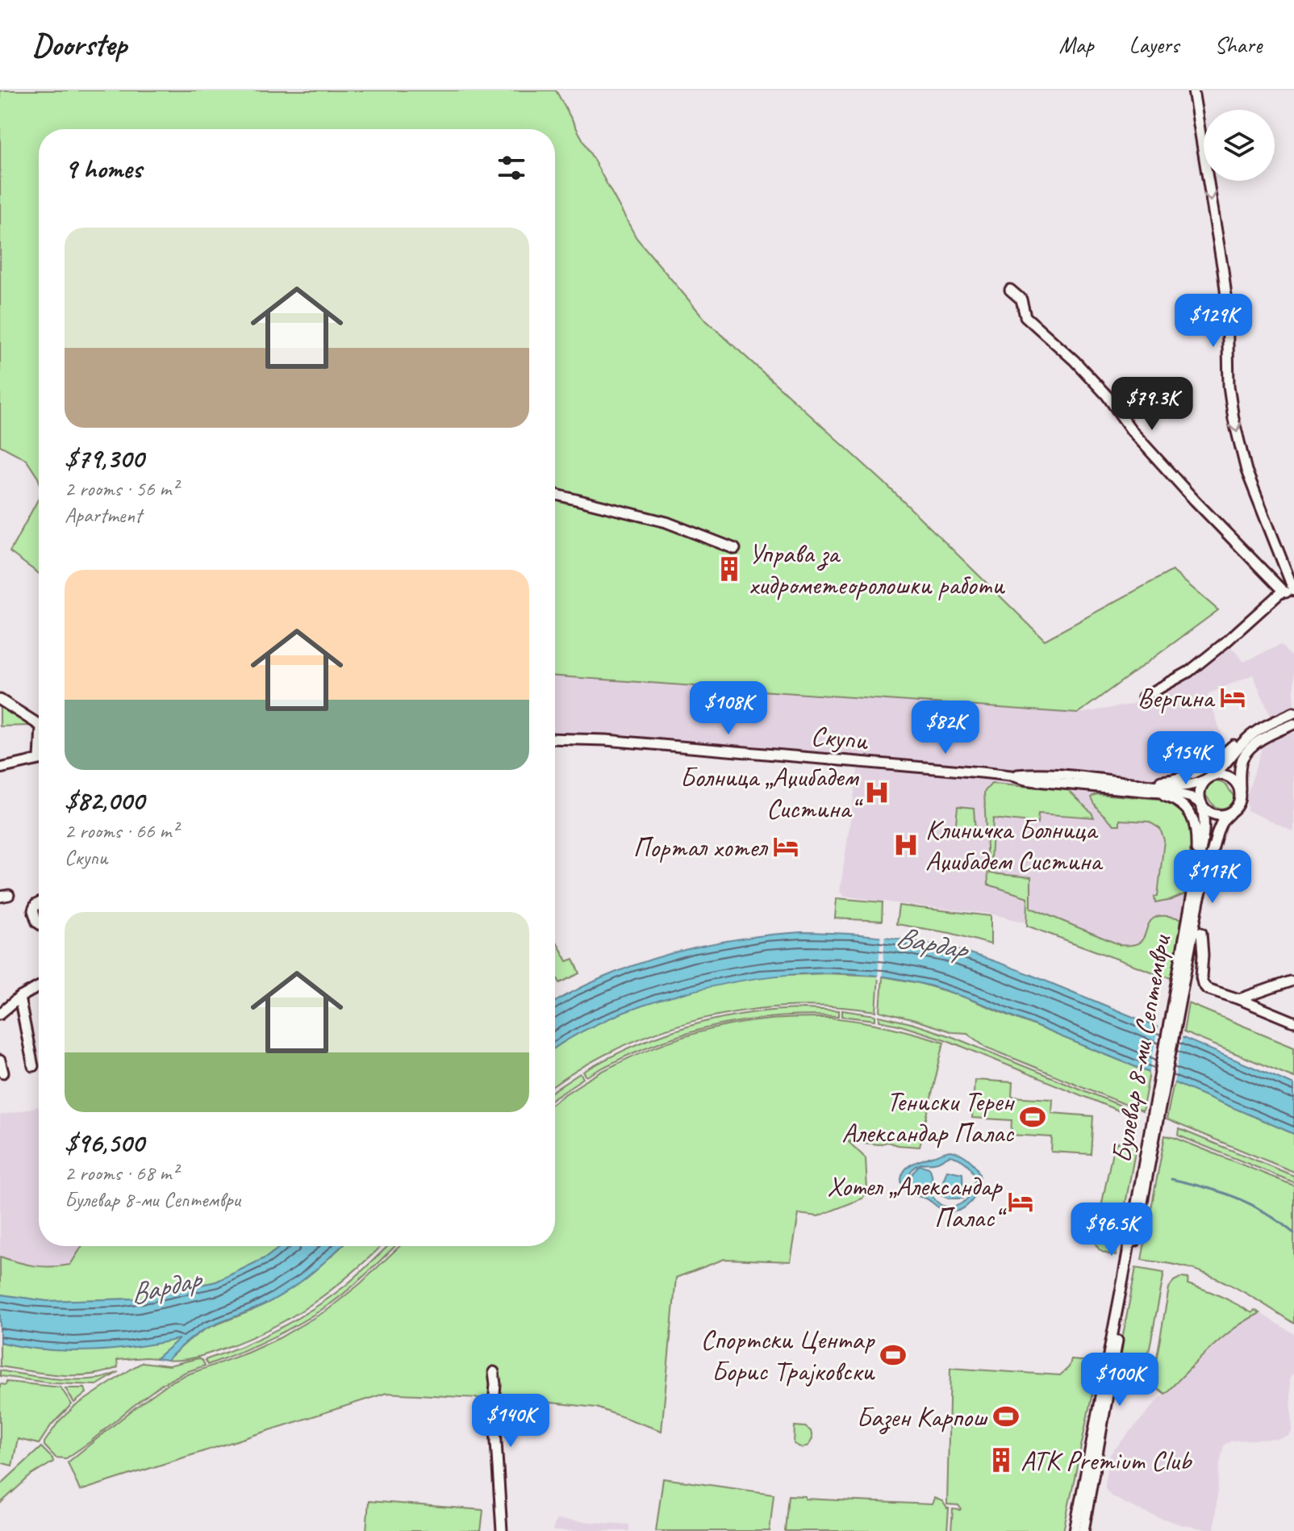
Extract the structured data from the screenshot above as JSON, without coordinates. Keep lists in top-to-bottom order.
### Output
{
  "streets": {
    "street": ["Скупи", "Булевар 8-ми Септември"]
  },
  "crossings": [
    ["Скупи", "Булевар 8-ми Септември"]
  ],
  "water": ["Вардар"],
  "places": {
    "building": ["Управа за хидрометеоролошки работи", "ATK Premium Club"],
    "hotel": ["Вергина", "Портал хотел", "Хотел „Александар Палас“"],
    "hospital": ["Болница „Аџибадем Систина“", "Клиничка Болница Аџибадем Систина"],
    "sports": ["Тениски Терен Александар Палас", "Спортски Центар Борис Трајковски", "Базен Карпош"]
  },
  "page": {
    "header": "Doorstep",
    "nav": ["Map", "Layers", "Share"],
    "heading": "9 homes",
    "list": [
      {
        "name": "$79,300",
        "note": "2 rooms · 56 m² · Apartment"
      },
      {
        "name": "$82,000",
        "note": "2 rooms · 66 m² · Скупи"
      },
      {
        "name": "$96,500",
        "note": "2 rooms · 68 m² · Булевар 8-ми Септември"
      }
    ],
    "price": [
      "$129K",
      "$79.3K",
      "$108K",
      "$82K",
      "$154K",
      "$117K",
      "$96.5K",
      "$100K",
      "$140K"
    ]
  }
}
